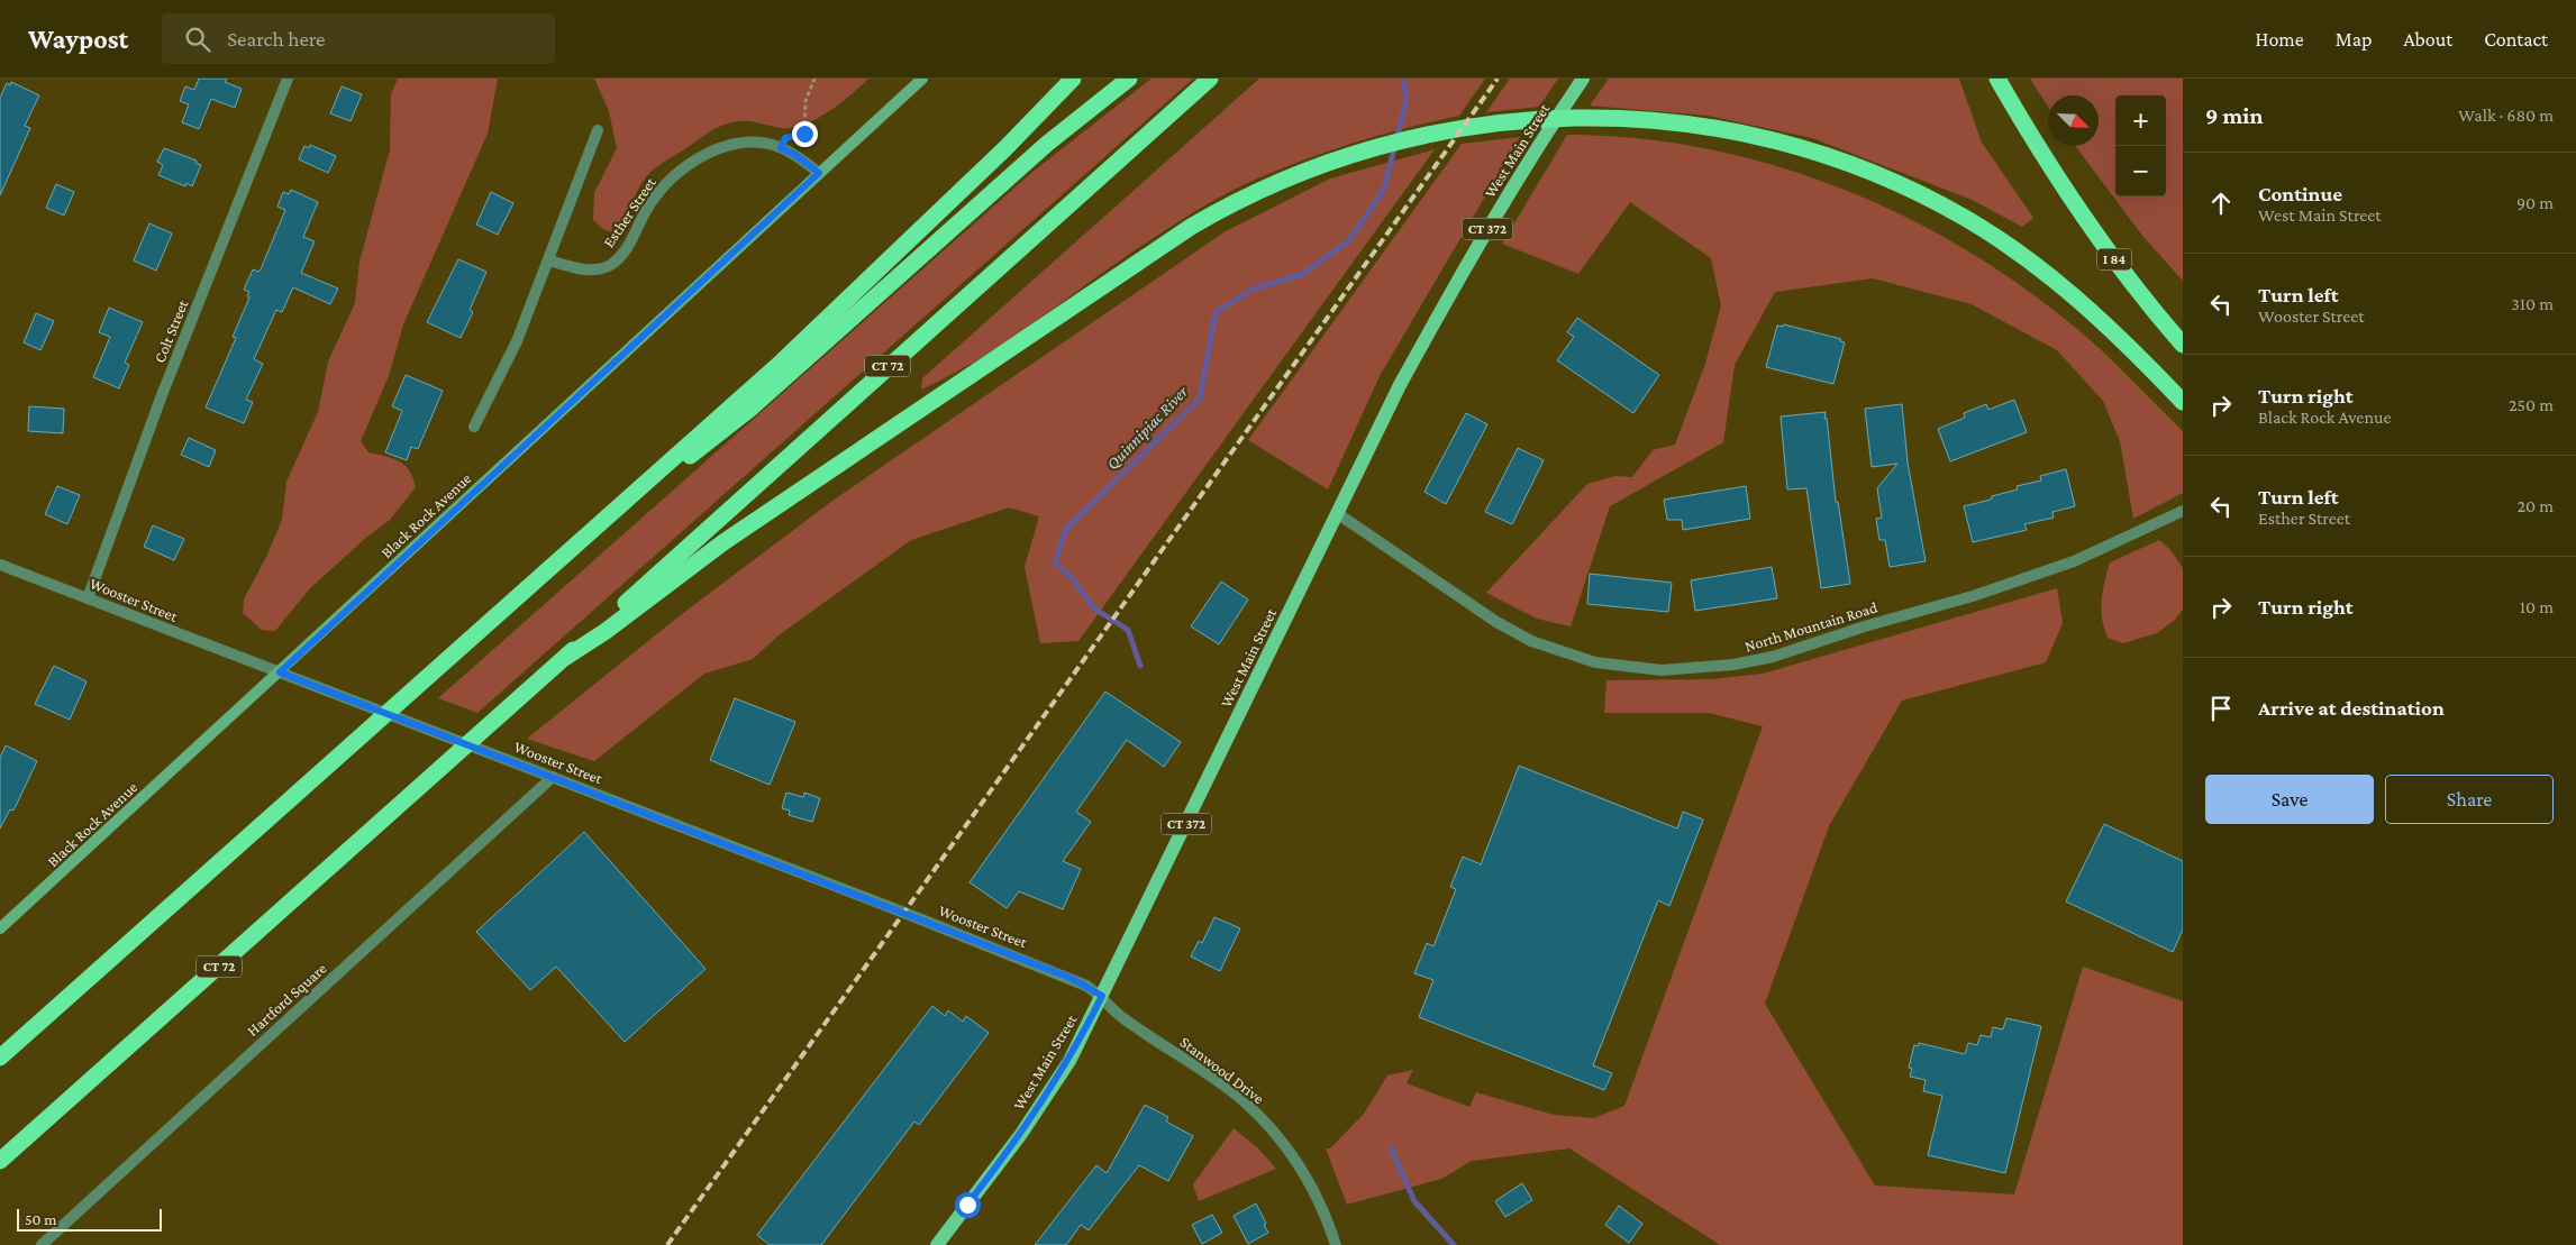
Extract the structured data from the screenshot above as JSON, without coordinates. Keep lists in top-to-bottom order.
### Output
{
  "streets": {
    "highway": ["I 84", "CT 72"],
    "main road": ["West Main Street", "CT 372"],
    "street": [
      "Esther Street",
      "Colt Street",
      "Black Rock Avenue",
      "Wooster Street",
      "North Mountain Road",
      "Hartford Square",
      "Stanwood Drive"
    ]
  },
  "crossings": [
    ["West Main Street", "Wooster Street"],
    ["West Main Street", "North Mountain Road"],
    ["West Main Street", "Stanwood Drive"],
    ["Esther Street", "Black Rock Avenue"],
    ["Colt Street", "Wooster Street"],
    ["Black Rock Avenue", "Wooster Street"],
    ["Wooster Street", "Hartford Square"],
    ["Wooster Street", "Stanwood Drive"]
  ],
  "water": ["Quinnipiac River"],
  "scale_bar": "50 m",
  "north": "bottom right",
  "page": {
    "header": "Waypost",
    "search": "Search here",
    "nav": [
      "Home",
      "Map",
      "About",
      "Contact"
    ],
    "heading": ["9 min", "Walk · 680 m"],
    "map_buttons": ["+", "−"],
    "list": [
      ["Continue", "West Main Street", "90 m"],
      ["Turn left", "Wooster Street", "310 m"],
      ["Turn right", "Black Rock Avenue", "250 m"],
      ["Turn left", "Esther Street", "20 m"],
      ["Turn right", "10 m"],
      "Arrive at destination"
    ],
    "buttons": ["Save", "Share"],
    "scale": "50 m"
  }
}
